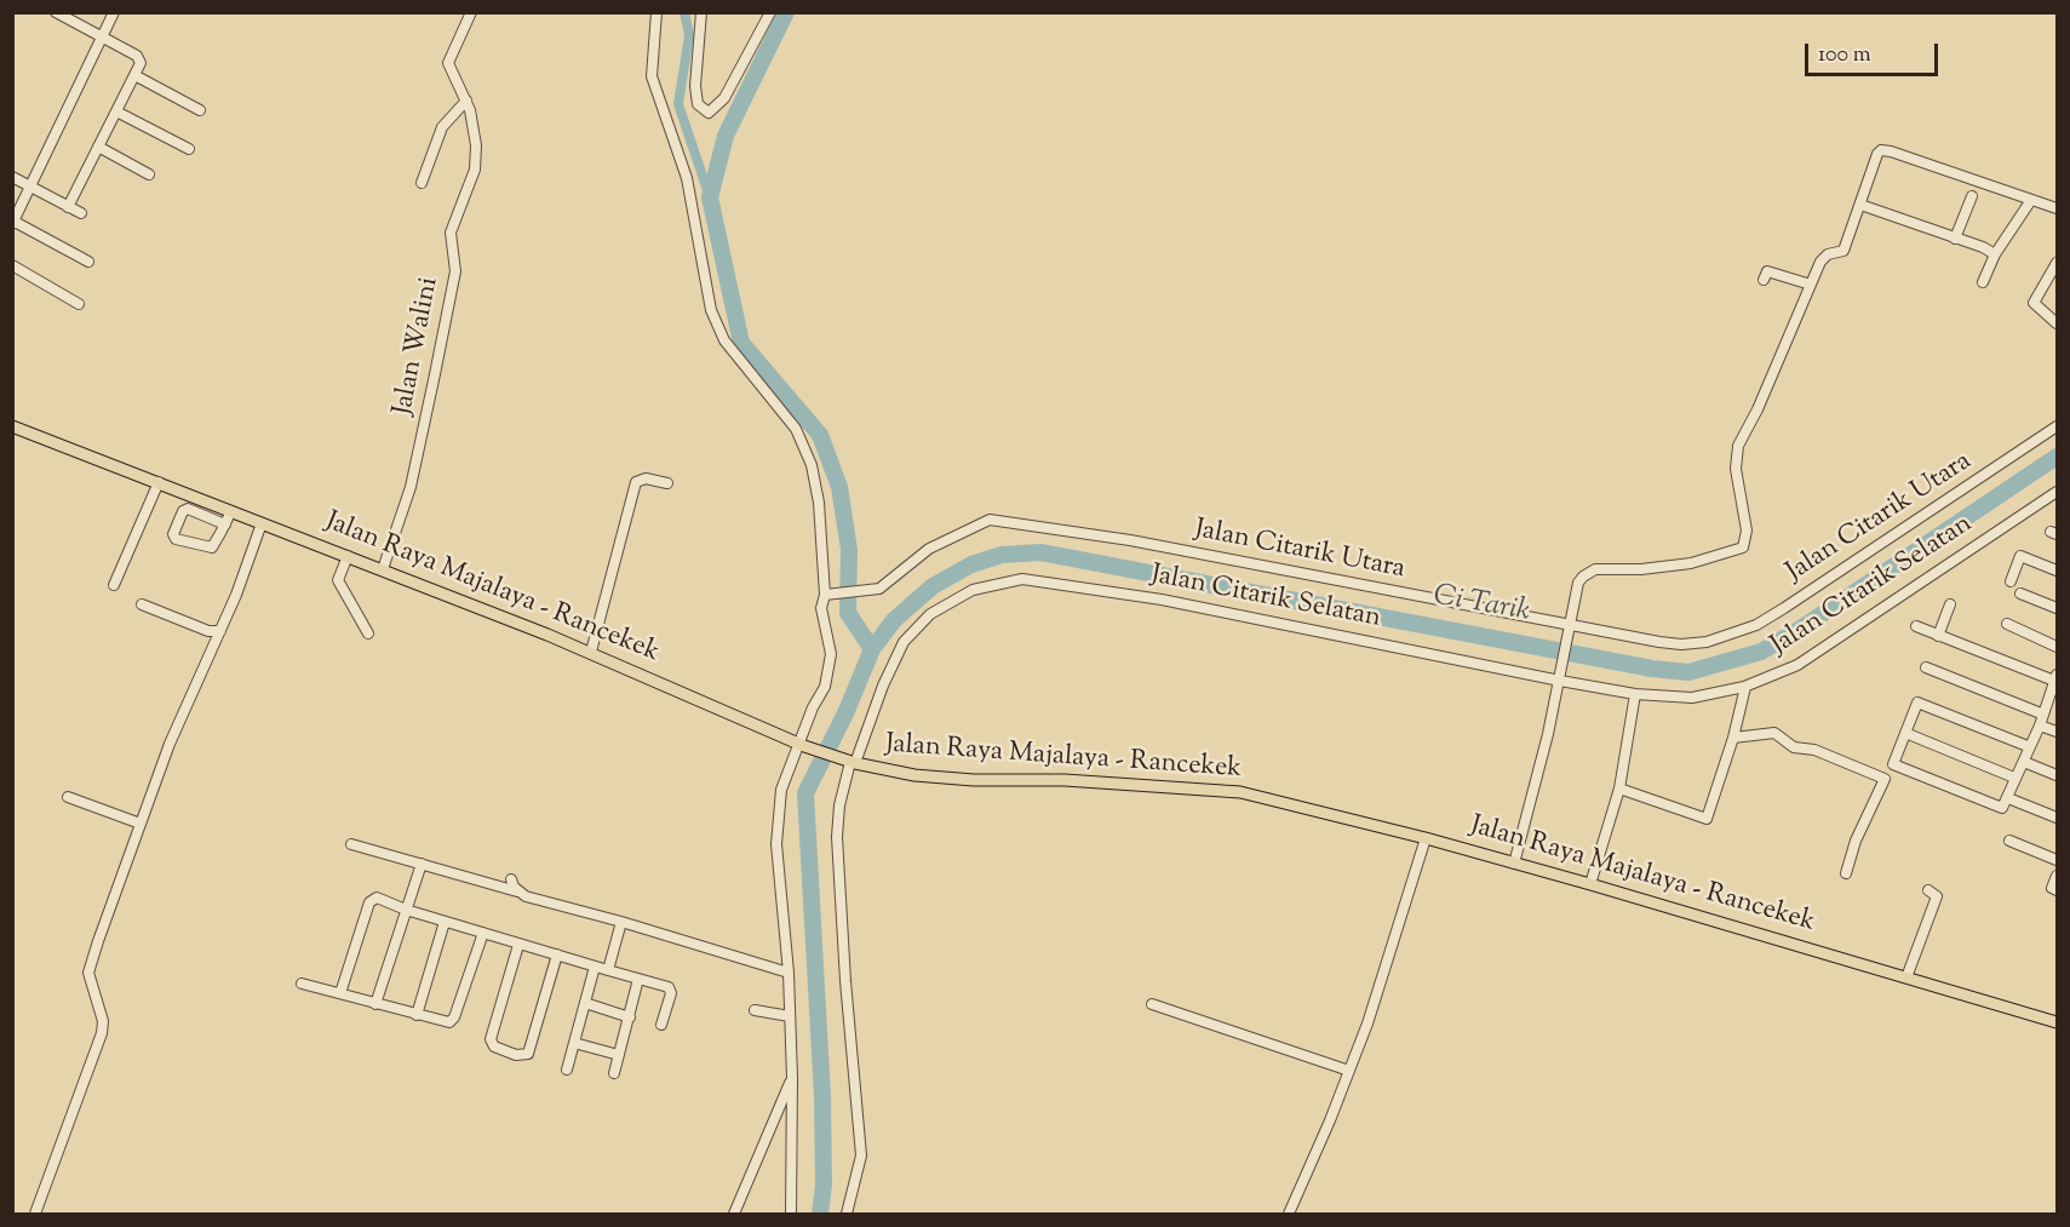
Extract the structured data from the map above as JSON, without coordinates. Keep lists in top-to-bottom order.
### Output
{
  "streets": {
    "main road": ["Jalan Raya Majalaya - Rancekek"],
    "street": ["Jalan Walini", "Jalan Citarik Utara", "Jalan Citarik Selatan"]
  },
  "crossings": [
    ["Jalan Walini", "Jalan Raya Majalaya - Rancekek"],
    ["Jalan Citarik Selatan", "Jalan Raya Majalaya - Rancekek"]
  ],
  "water": ["Ci Tarik"],
  "scale_bar": "100 m"
}
